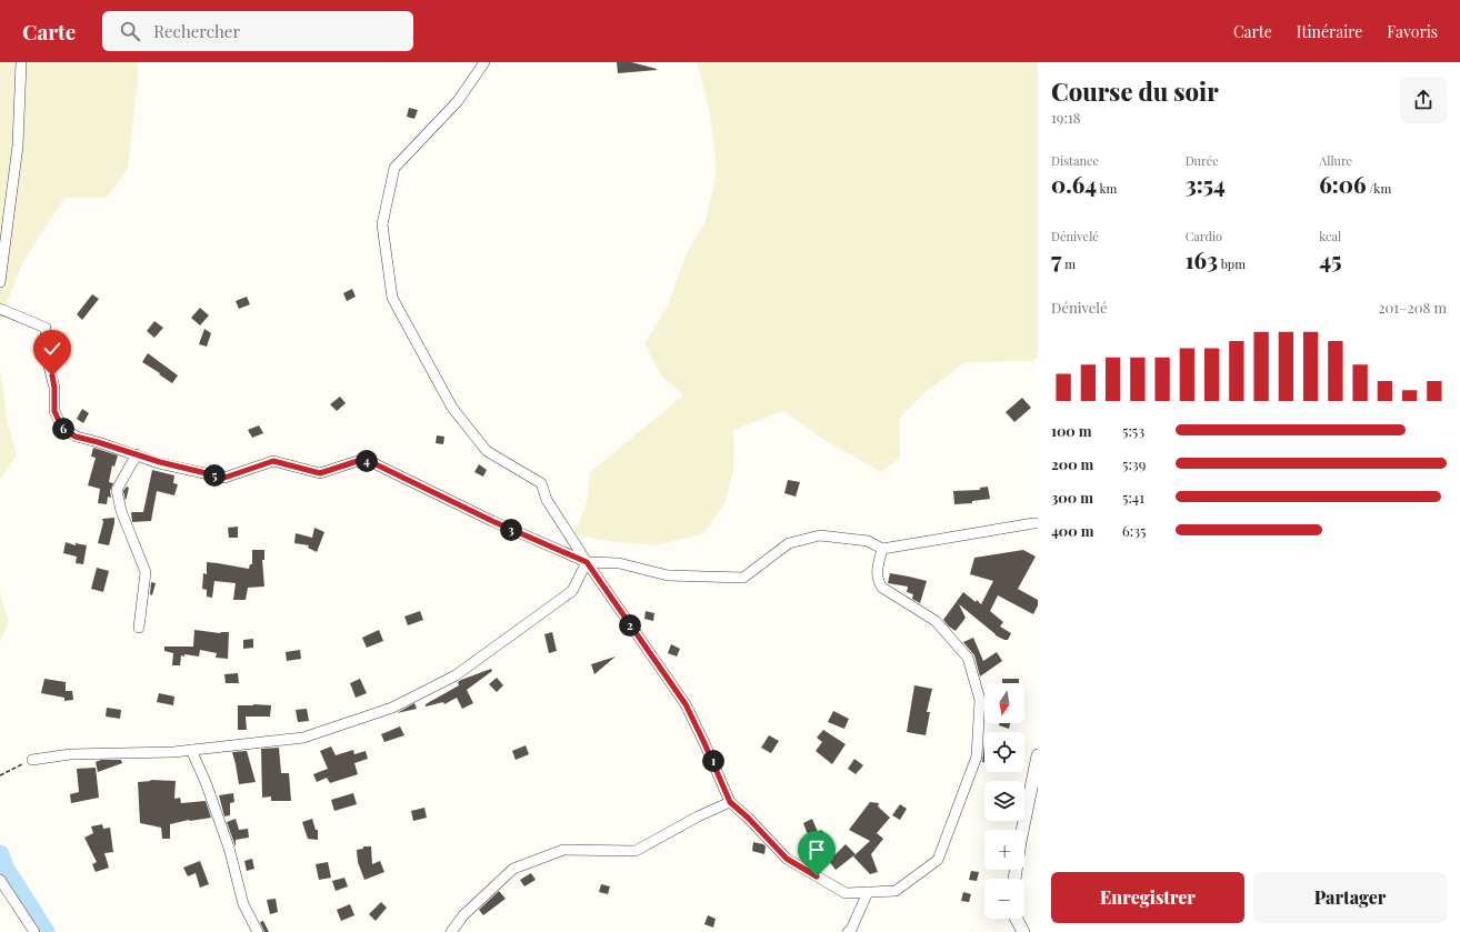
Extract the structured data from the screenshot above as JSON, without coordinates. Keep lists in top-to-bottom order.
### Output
{
  "north": "bottom",
  "page": {
    "header": "Carte",
    "search": "Rechercher",
    "nav": ["Carte", "Itinéraire", "Favoris"],
    "heading": ["Course du soir", "19:18"],
    "stats": [
      ["Distance", "0.64 km"],
      ["Durée", "3:54"],
      ["Allure", "6:06 /km"],
      ["Dénivelé", "7 m"],
      ["Cardio", "163 bpm"],
      ["kcal", "45"]
    ],
    "chart": ["Dénivelé", "201–208 m"],
    "list": [
      {
        "name": "100 m",
        "note": "5:53"
      },
      {
        "name": "200 m",
        "note": "5:39"
      },
      {
        "name": "300 m",
        "note": "5:41"
      },
      {
        "name": "400 m",
        "note": "6:35"
      }
    ],
    "pins": [
      "6",
      "4",
      "5",
      "3",
      "2",
      "1"
    ],
    "map_buttons": ["+", "−"],
    "buttons": ["Enregistrer", "Partager"]
  }
}
